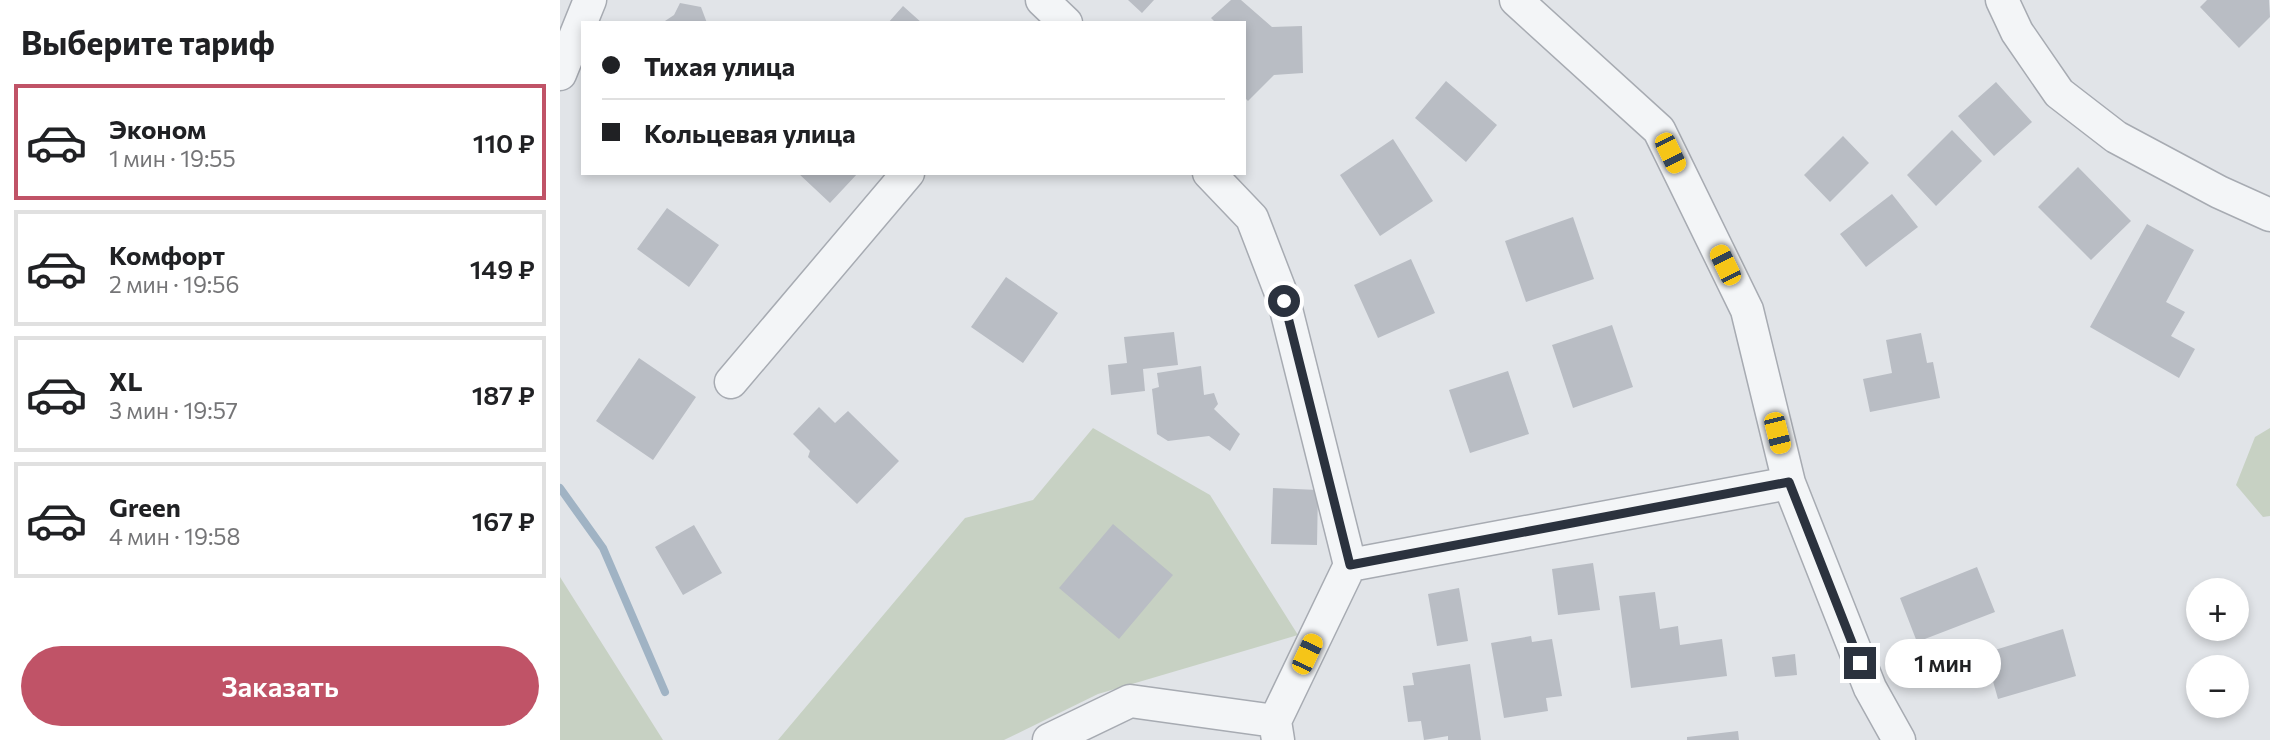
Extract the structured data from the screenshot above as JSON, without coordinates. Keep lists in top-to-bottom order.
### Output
{
  "page": {
    "heading": "Выберите тариф",
    "banner": ["Тихая улица", "Кольцевая улица"],
    "list": [
      {
        "name": "Эконом",
        "note": "1 мин · 19:55",
        "value": "110 ₽"
      },
      {
        "name": "Комфорт",
        "note": "2 мин · 19:56",
        "value": "149 ₽"
      },
      {
        "name": "XL",
        "note": "3 мин · 19:57",
        "value": "187 ₽"
      },
      {
        "name": "Green",
        "note": "4 мин · 19:58",
        "value": "167 ₽"
      }
    ],
    "map_buttons": ["+", "−"],
    "buttons": "Заказать",
    "bubble": "1 мин"
  }
}
